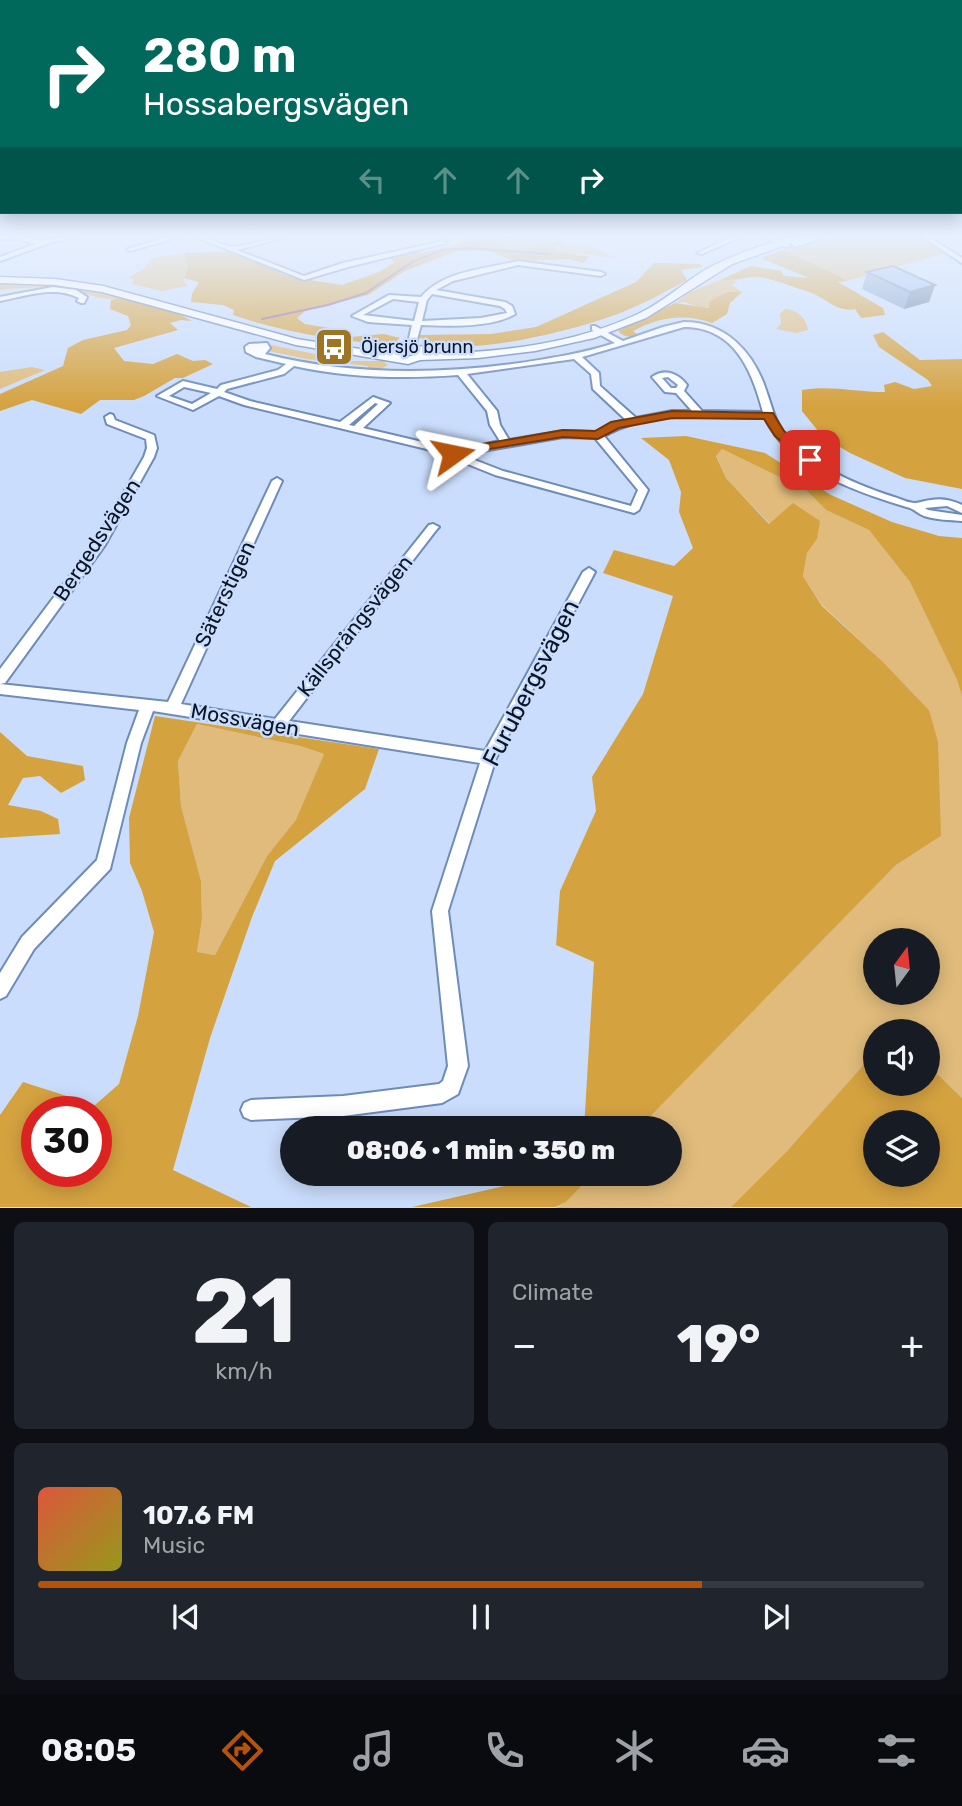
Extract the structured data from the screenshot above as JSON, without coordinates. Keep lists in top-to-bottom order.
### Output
{
  "streets": {
    "street": [
      "Bergedsvägen",
      "Säterstigen",
      "Källsprångsvägen",
      "Furubergsvägen",
      "Mossvägen"
    ]
  },
  "crossings": [
    ["Säterstigen", "Mossvägen"],
    ["Källsprångsvägen", "Mossvägen"],
    ["Furubergsvägen", "Mossvägen"]
  ],
  "places": {
    "bus stop": ["Öjersjö brunn"]
  },
  "north": "top",
  "page": {
    "turn": ["280 m", "Hossabergsvägen"],
    "limit": "30",
    "trip": "08:06 · 1 min · 350 m",
    "tile": [
      ["21", "km/h"],
      "Climate"
    ],
    "heat": ["−", "19°", "+"],
    "song": ["107.6 FM", "Music"],
    "tabs": "08:05"
  }
}
